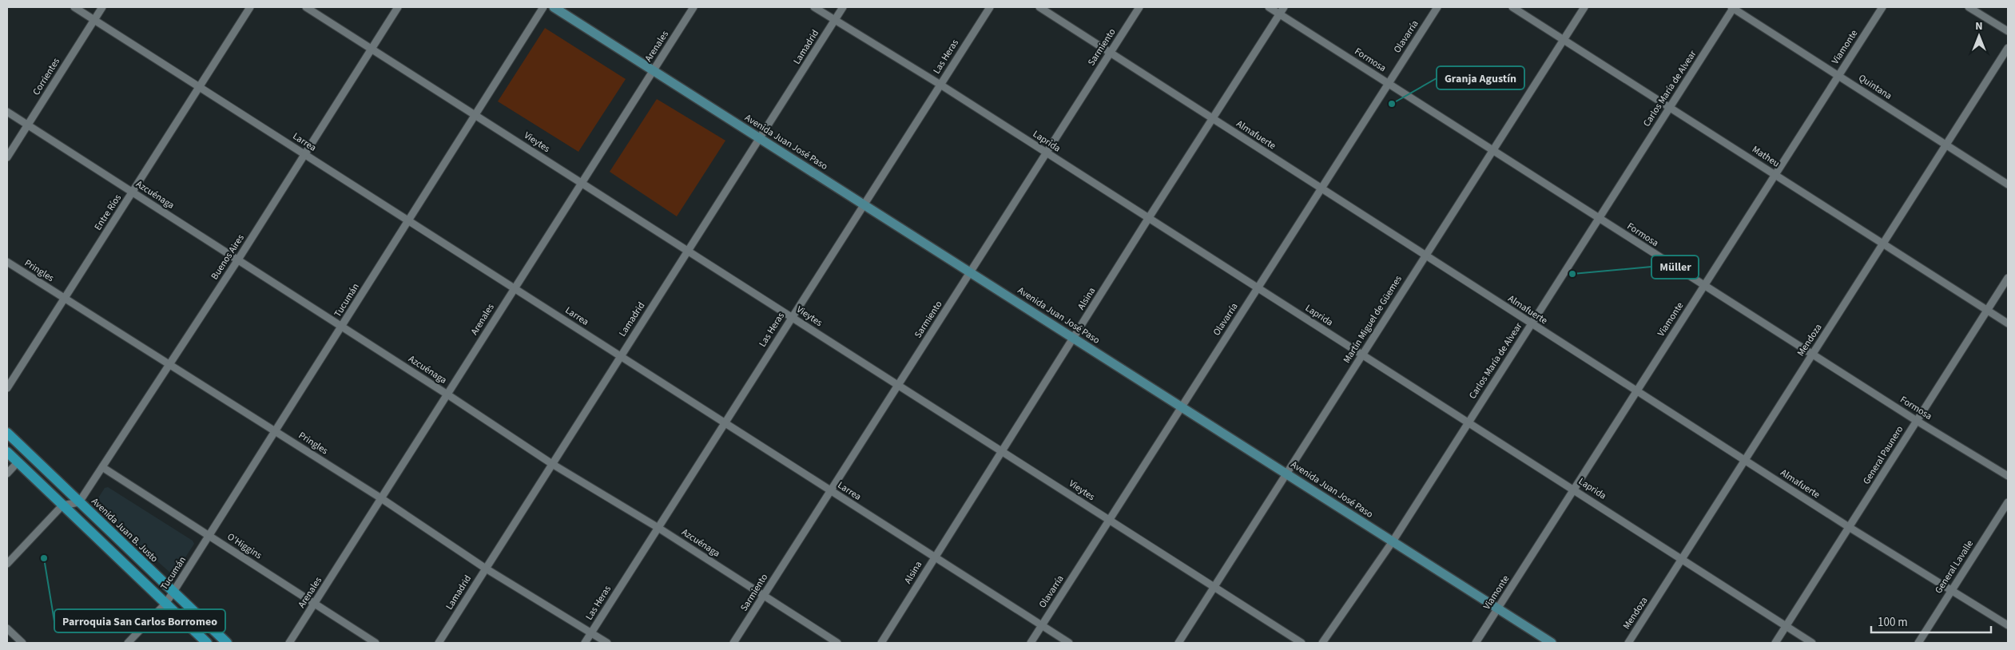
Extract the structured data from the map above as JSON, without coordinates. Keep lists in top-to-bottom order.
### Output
{
  "streets": {
    "main road": ["Avenida Juan José Paso", "Avenida Juan B. Justo"],
    "street": [
      "Olavarría",
      "Arenales",
      "Lamadrid",
      "Sarmiento",
      "Viamonte",
      "Las Heras",
      "Formosa",
      "Corrientes",
      "Quintana",
      "Carlos María de Alvear",
      "Almafuerte",
      "Laprida",
      "Larrea",
      "Vieytes",
      "Matheu",
      "Azcuénaga",
      "Entre Ríos",
      "Buenos Aires",
      "Pringles",
      "Alsina",
      "Tucumán",
      "Martín Miguel de Güemes",
      "Mendoza",
      "General Paunero",
      "O'Higgins",
      "General Lavalle"
    ]
  },
  "crossings": [
    ["Olavarría", "Formosa"],
    ["Olavarría", "Almafuerte"],
    ["Olavarría", "Laprida"],
    ["Olavarría", "Larrea"],
    ["Olavarría", "Vieytes"],
    ["Olavarría", "Avenida Juan José Paso"],
    ["Arenales", "Larrea"],
    ["Arenales", "Vieytes"],
    ["Arenales", "Avenida Juan José Paso"],
    ["Arenales", "Azcuénaga"],
    ["Arenales", "Pringles"],
    ["Arenales", "O'Higgins"],
    ["Lamadrid", "Laprida"],
    ["Lamadrid", "Larrea"],
    ["Lamadrid", "Vieytes"],
    ["Lamadrid", "Avenida Juan José Paso"],
    ["Lamadrid", "Azcuénaga"],
    ["Lamadrid", "Pringles"],
    ["Sarmiento", "Almafuerte"],
    ["Sarmiento", "Laprida"],
    ["Sarmiento", "Larrea"],
    ["Sarmiento", "Vieytes"],
    ["Sarmiento", "Avenida Juan José Paso"],
    ["Sarmiento", "Azcuénaga"],
    ["Viamonte", "Formosa"],
    ["Viamonte", "Quintana"],
    ["Viamonte", "Almafuerte"],
    ["Viamonte", "Laprida"],
    ["Viamonte", "Avenida Juan José Paso"],
    ["Viamonte", "Matheu"],
    ["Las Heras", "Laprida"],
    ["Las Heras", "Larrea"],
    ["Las Heras", "Vieytes"],
    ["Las Heras", "Avenida Juan José Paso"],
    ["Las Heras", "Azcuénaga"],
    ["Las Heras", "Pringles"],
    ["Formosa", "Carlos María de Alvear"],
    ["Formosa", "Alsina"],
    ["Formosa", "Martín Miguel de Güemes"],
    ["Formosa", "Mendoza"],
    ["Formosa", "General Paunero"],
    ["Corrientes", "Larrea"],
    ["Corrientes", "Azcuénaga"],
    ["Quintana", "Carlos María de Alvear"],
    ["Quintana", "Mendoza"],
    ["Carlos María de Alvear", "Almafuerte"],
    ["Carlos María de Alvear", "Laprida"],
    ["Carlos María de Alvear", "Avenida Juan José Paso"],
    ["Carlos María de Alvear", "Matheu"],
    ["Almafuerte", "Alsina"],
    ["Almafuerte", "Martín Miguel de Güemes"],
    ["Almafuerte", "Mendoza"],
    ["Almafuerte", "General Paunero"],
    ["Almafuerte", "General Lavalle"],
    ["Laprida", "Alsina"],
    ["Laprida", "Martín Miguel de Güemes"],
    ["Laprida", "Mendoza"],
    ["Laprida", "General Paunero"],
    ["Larrea", "Entre Ríos"],
    ["Larrea", "Buenos Aires"],
    ["Larrea", "Alsina"],
    ["Larrea", "Tucumán"],
    ["Vieytes", "Buenos Aires"],
    ["Vieytes", "Alsina"],
    ["Vieytes", "Tucumán"],
    ["Vieytes", "Martín Miguel de Güemes"],
    ["Avenida Juan José Paso", "Alsina"],
    ["Avenida Juan José Paso", "Martín Miguel de Güemes"],
    ["Matheu", "Martín Miguel de Güemes"],
    ["Matheu", "Mendoza"],
    ["Matheu", "General Paunero"],
    ["Azcuénaga", "Entre Ríos"],
    ["Azcuénaga", "Buenos Aires"],
    ["Azcuénaga", "Tucumán"],
    ["Entre Ríos", "Pringles"],
    ["Buenos Aires", "Pringles"],
    ["Buenos Aires", "Avenida Juan B. Justo"],
    ["Buenos Aires", "O'Higgins"],
    ["Pringles", "Tucumán"],
    ["Tucumán", "Avenida Juan B. Justo"],
    ["Tucumán", "O'Higgins"]
  ],
  "places": ["Granja Agustín", "Müller", "Parroquia San Carlos Borromeo"],
  "scale_bar": "100 m",
  "north": "top"
}
